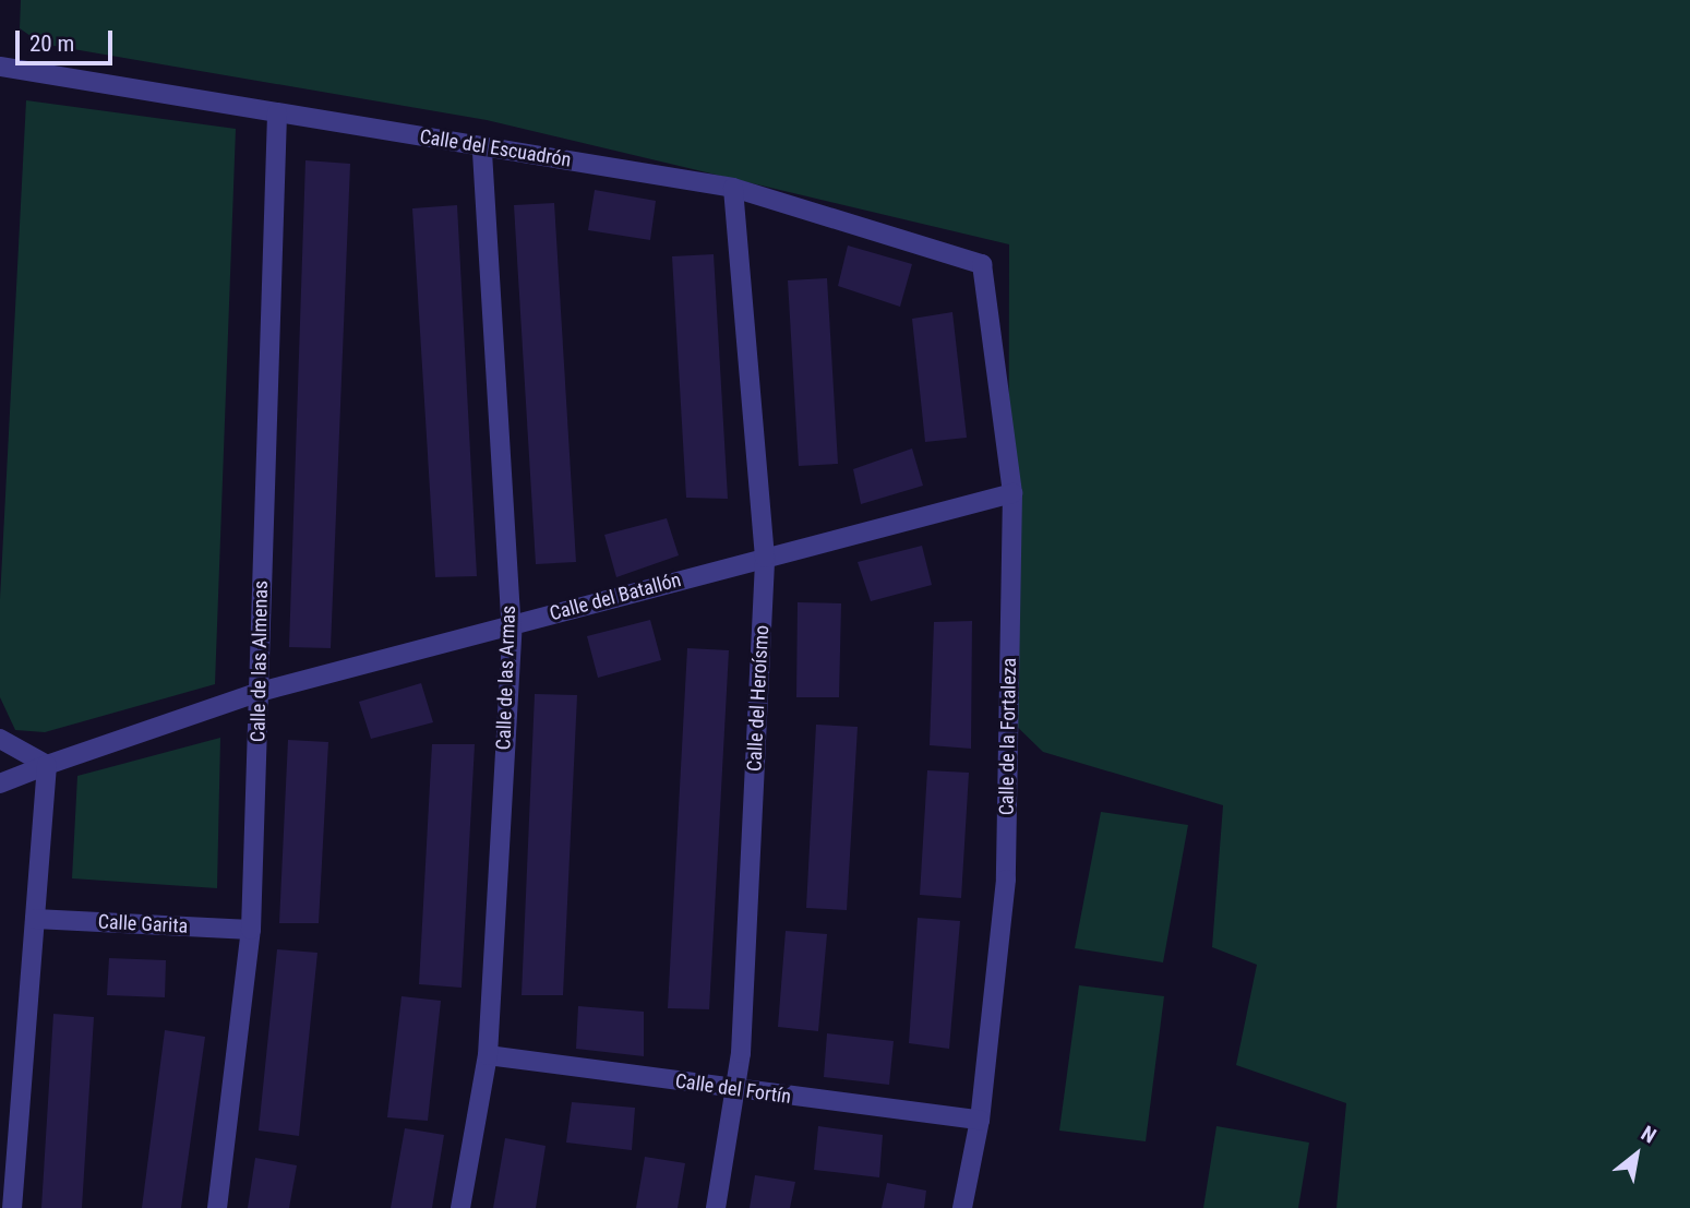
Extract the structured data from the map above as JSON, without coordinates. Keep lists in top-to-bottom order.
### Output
{
  "streets": {
    "street": [
      "Calle del Escuadrón",
      "Calle del Batallón",
      "Calle de las Almenas",
      "Calle de las Armas",
      "Calle del Heroísmo",
      "Calle de la Fortaleza",
      "Calle Garita",
      "Calle del Fortín"
    ]
  },
  "crossings": [
    ["Calle del Escuadrón", "Calle de las Almenas"],
    ["Calle del Escuadrón", "Calle de las Armas"],
    ["Calle del Escuadrón", "Calle del Heroísmo"],
    ["Calle del Escuadrón", "Calle de la Fortaleza"],
    ["Calle del Batallón", "Calle de las Almenas"],
    ["Calle del Batallón", "Calle de las Armas"],
    ["Calle del Batallón", "Calle del Heroísmo"],
    ["Calle del Batallón", "Calle de la Fortaleza"],
    ["Calle de las Almenas", "Calle Garita"],
    ["Calle de las Armas", "Calle del Fortín"],
    ["Calle del Heroísmo", "Calle del Fortín"],
    ["Calle de la Fortaleza", "Calle del Fortín"]
  ],
  "scale_bar": "20 m",
  "north": "top right"
}
